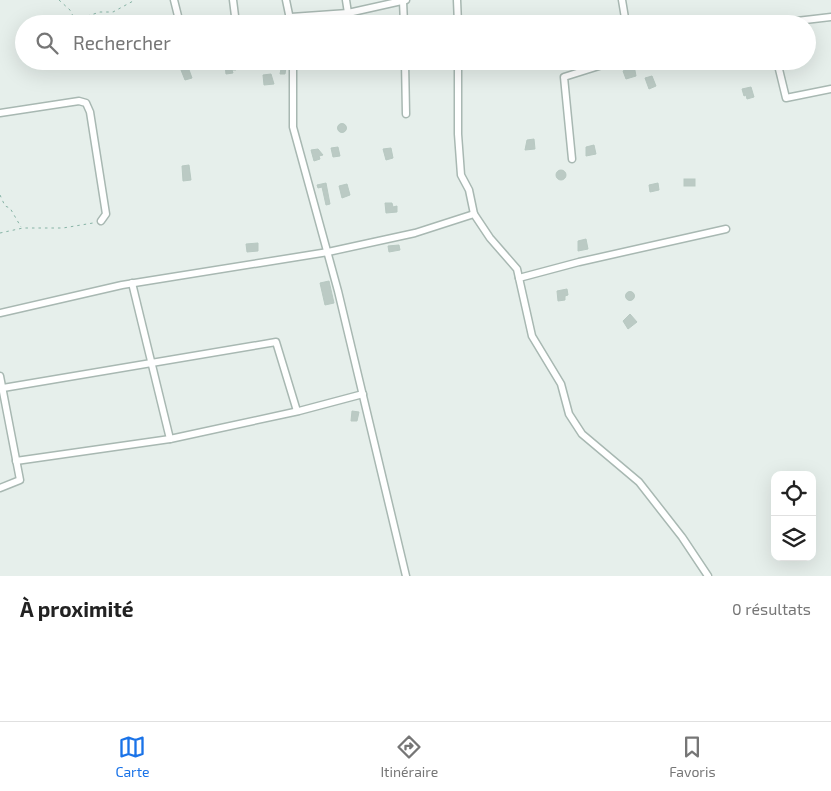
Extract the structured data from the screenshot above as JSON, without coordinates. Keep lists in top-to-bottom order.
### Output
{
  "page": {
    "search": "Rechercher",
    "heading": ["À proximité", "0 résultats"],
    "nav": ["Carte", "Itinéraire", "Favoris"]
  }
}
